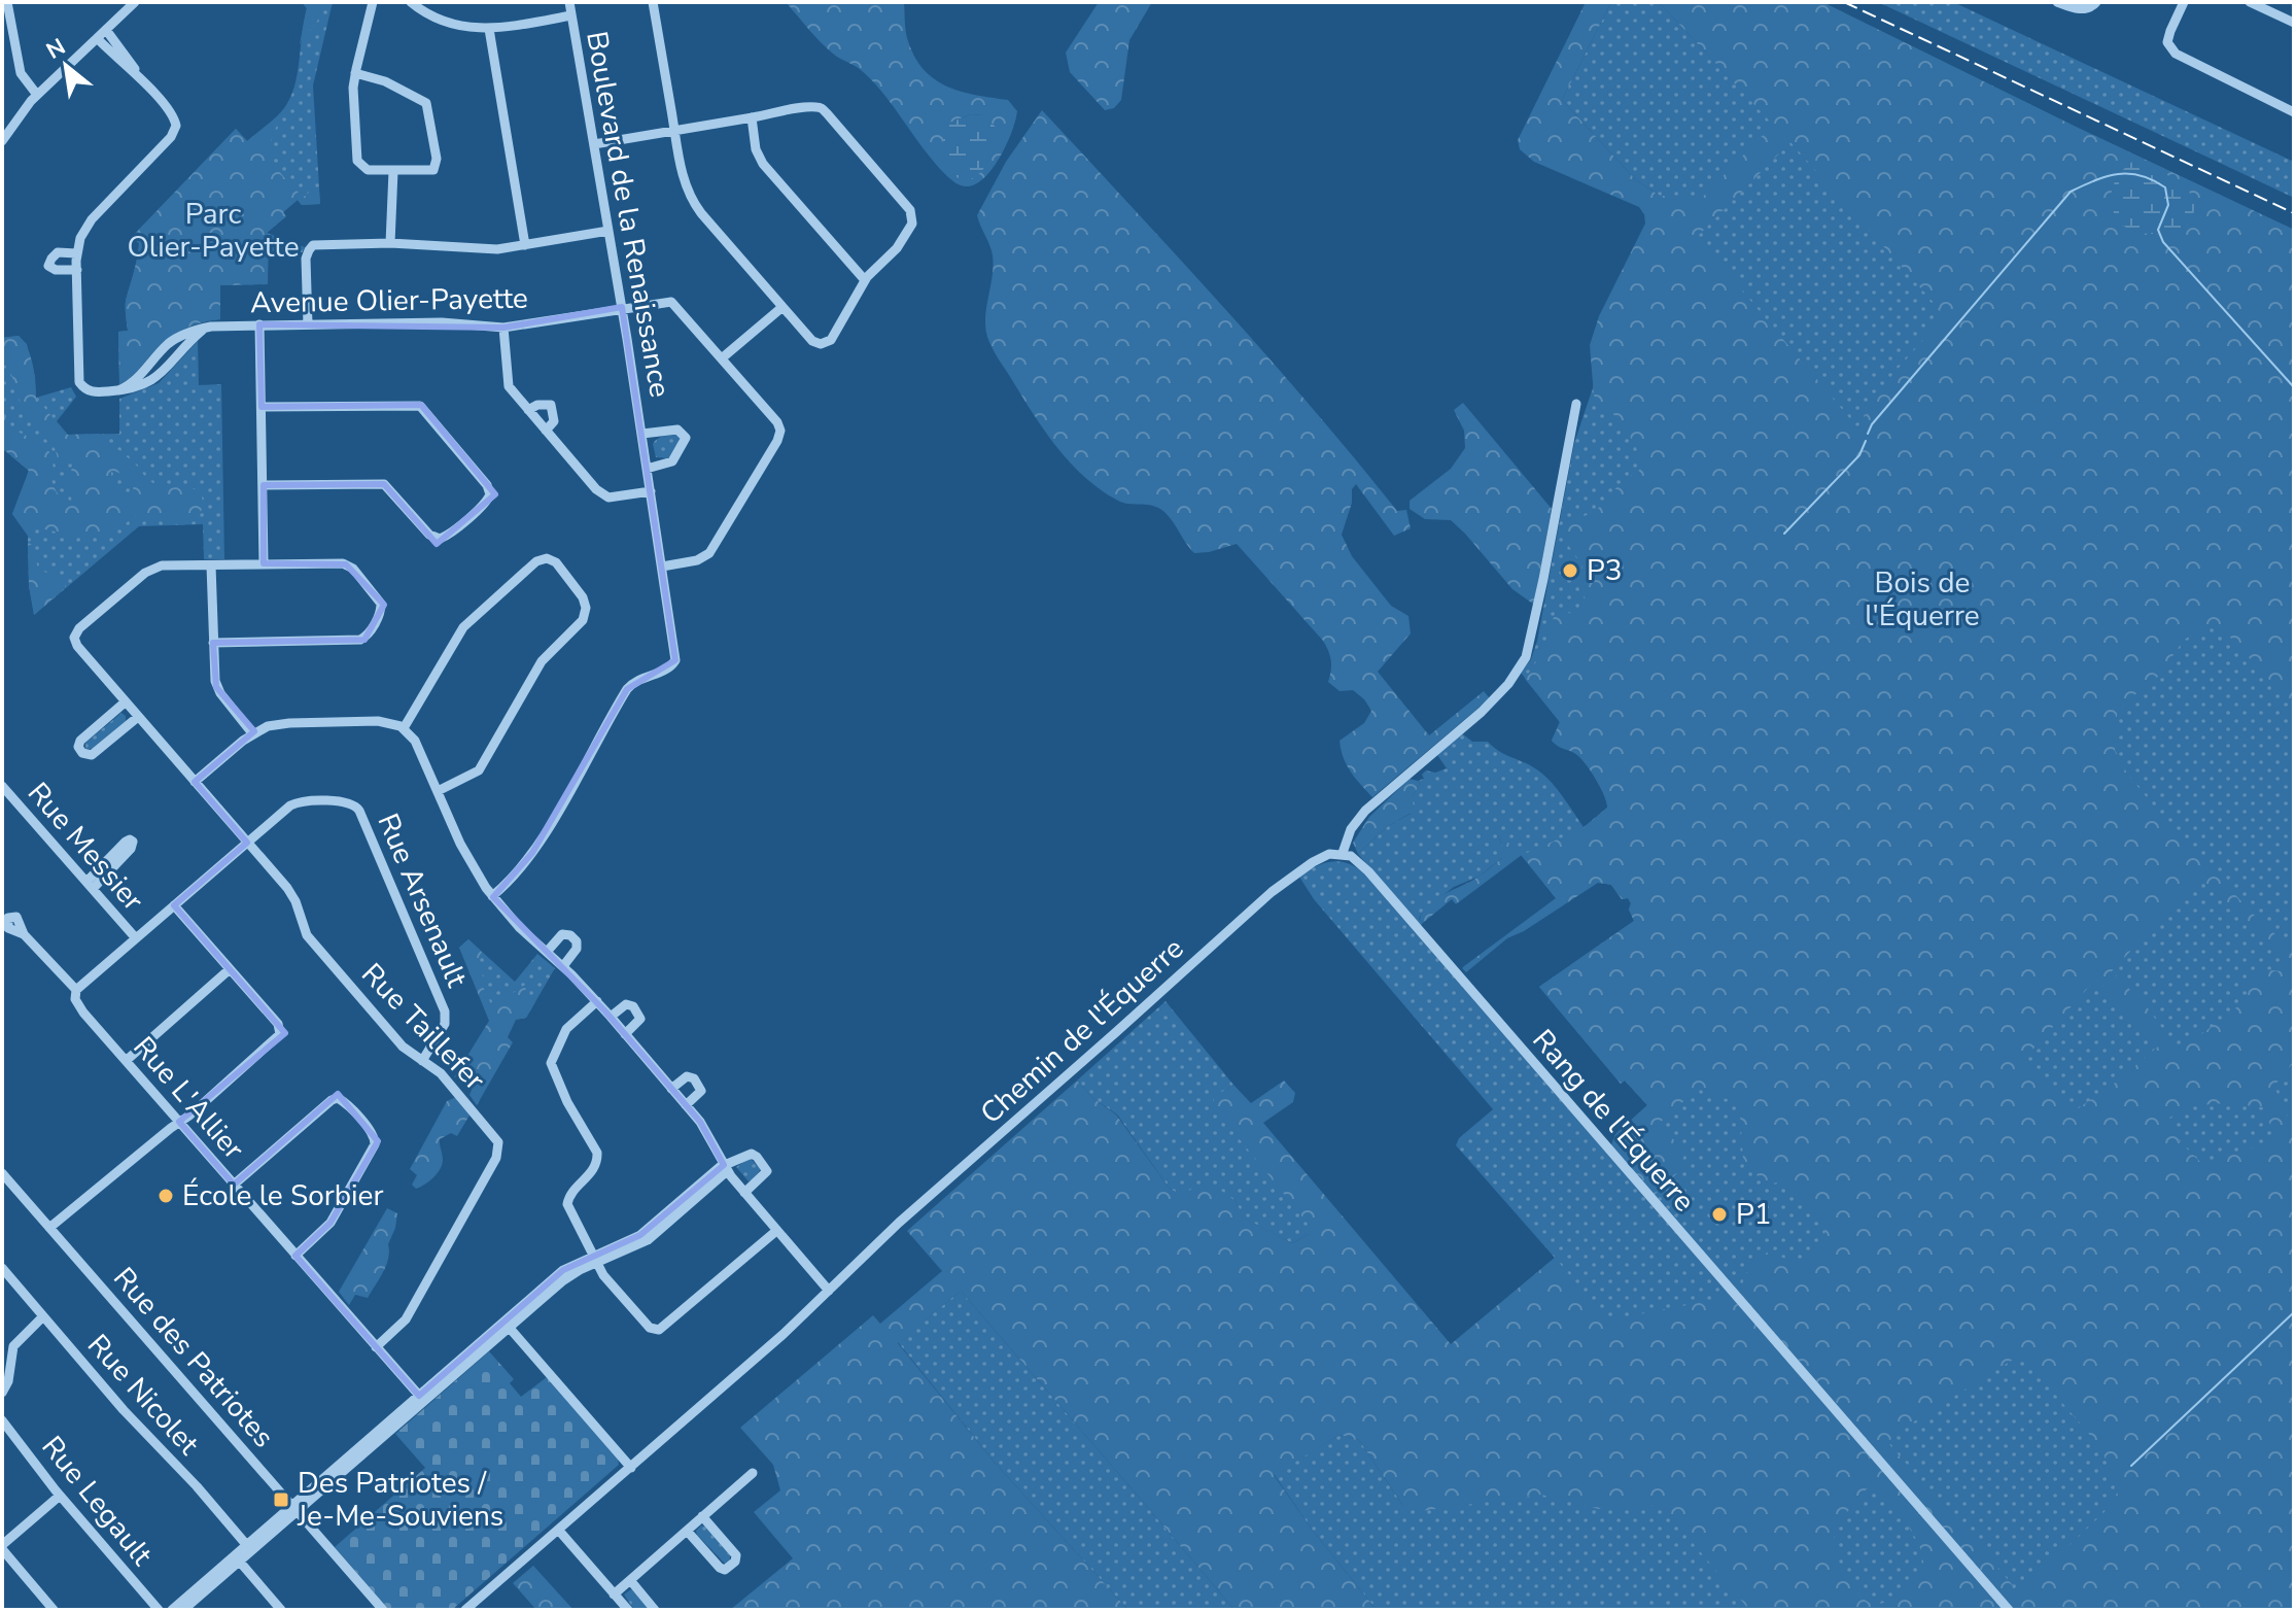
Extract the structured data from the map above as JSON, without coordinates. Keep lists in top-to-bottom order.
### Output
{
  "streets": {
    "street": [
      "Boulevard de la Renaissance",
      "Avenue Olier-Payette",
      "Rue Messier",
      "Rue Arsenault",
      "Rue Taillefer",
      "Chemin de l'Équerre",
      "Rue L'Allier",
      "Rang de l'Équerre",
      "Rue des Patriotes",
      "Rue Nicolet",
      "Rue Legault"
    ]
  },
  "crossings": [
    ["Boulevard de la Renaissance", "Avenue Olier-Payette"],
    ["Rue Messier", "Rue Arsenault"],
    ["Rue Arsenault", "Rue Taillefer"],
    ["Rue Arsenault", "Rue L'Allier"],
    ["Rue Taillefer", "Rue L'Allier"],
    ["Chemin de l'Équerre", "Rang de l'Équerre"]
  ],
  "parks": ["Parc Olier-Payette", "Bois de l'Équerre"],
  "places": {
    "other": ["P3", "École le Sorbier", "P1"],
    "transit": ["Des Patriotes / Je-Me-Souviens"]
  },
  "north": "top left"
}
